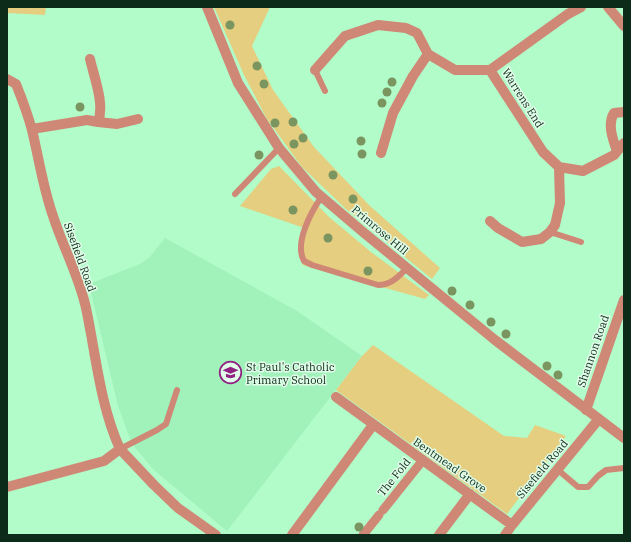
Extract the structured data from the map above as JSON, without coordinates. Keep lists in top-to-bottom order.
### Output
{
  "streets": {
    "street": [
      "Warrens End",
      "Primrose Hill",
      "Sisefield Road",
      "Shannon Road",
      "Bentmead Grove",
      "The Fold"
    ]
  },
  "crossings": [
    ["Primrose Hill", "Sisefield Road"],
    ["Primrose Hill", "Shannon Road"],
    ["Sisefield Road", "Bentmead Grove"],
    ["Bentmead Grove", "The Fold"]
  ],
  "places": {
    "school or university": ["St Paul's Catholic Primary School"]
  }
}
